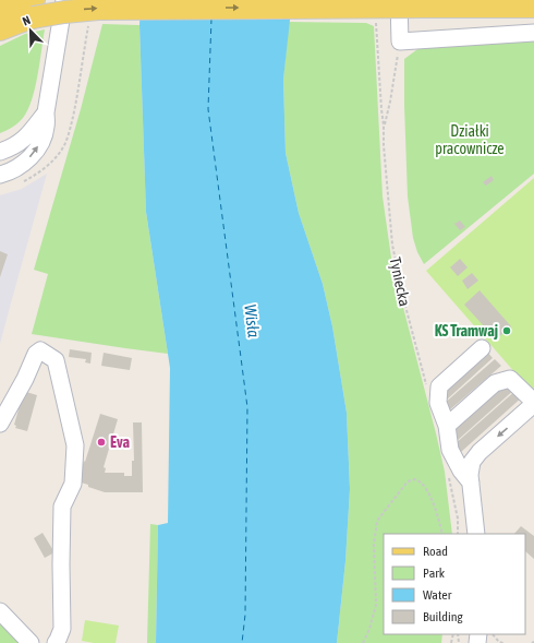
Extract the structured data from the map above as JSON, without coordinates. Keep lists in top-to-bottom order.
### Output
{
  "streets": {
    "path": ["Tyniecka"]
  },
  "water": ["Wisła"],
  "parks": ["Działki pracownicze"],
  "places": ["KS Tramwaj", "Eva"],
  "legend": [
    "Road",
    "Park",
    "Water",
    "Building"
  ],
  "north": "top left"
}
